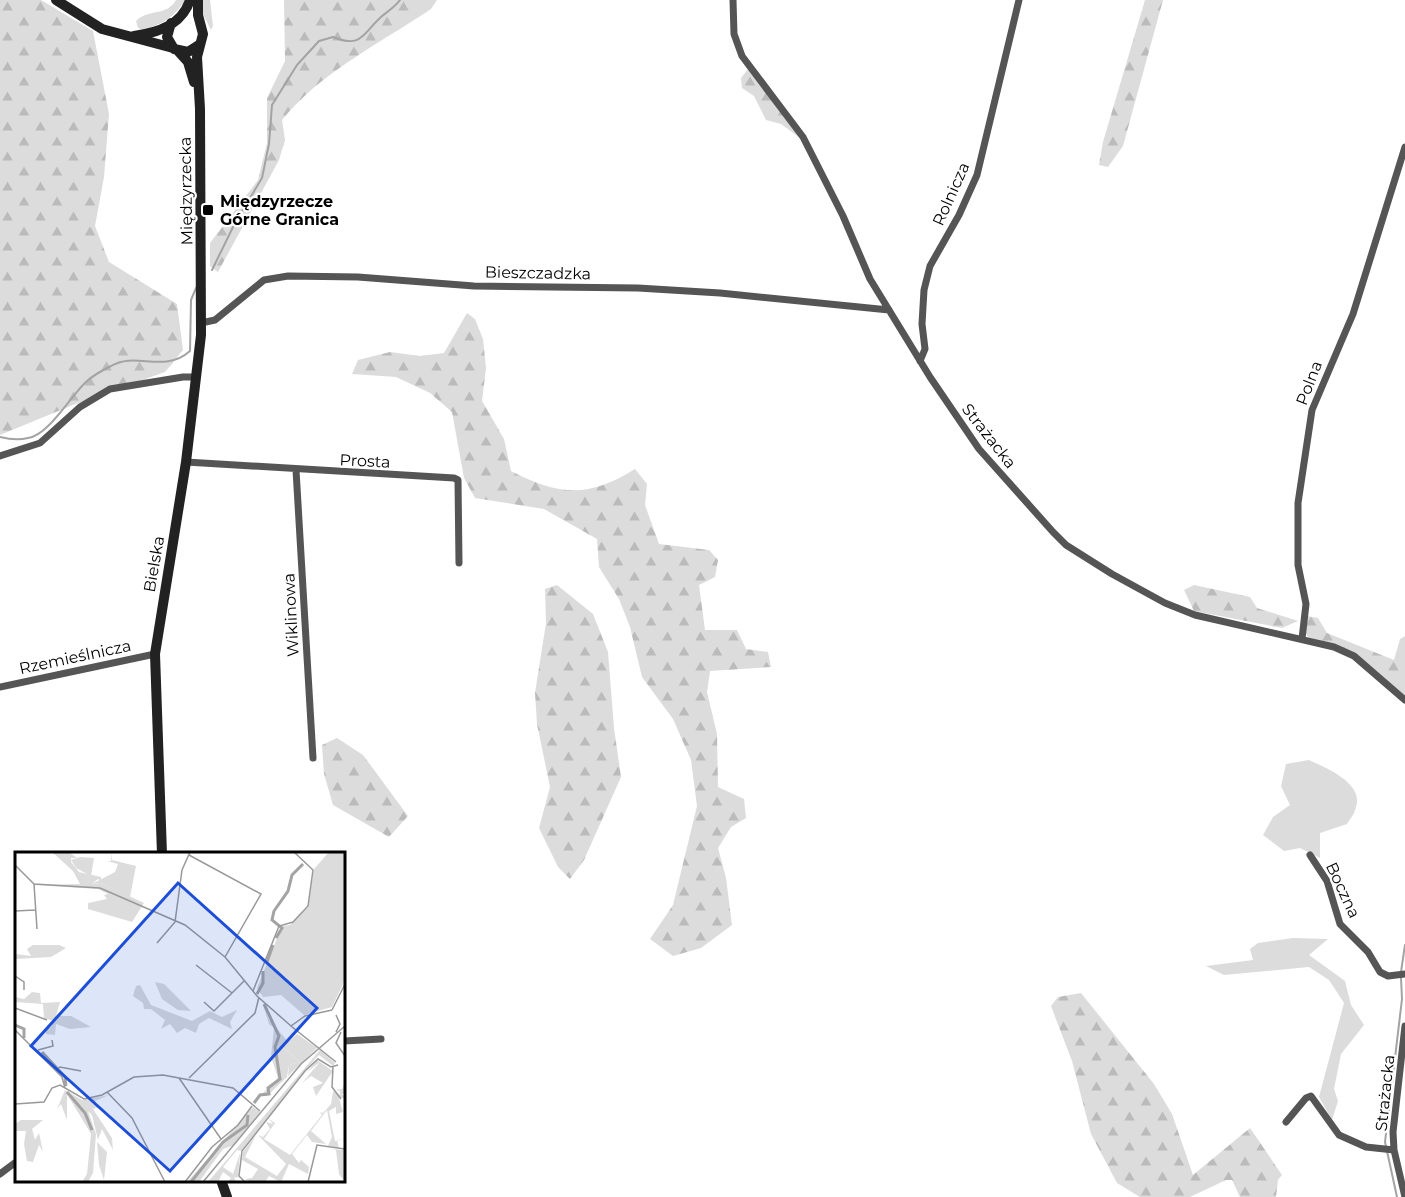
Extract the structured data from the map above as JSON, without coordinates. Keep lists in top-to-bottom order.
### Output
{
  "streets": {
    "street": [
      "Międzyrzecka",
      "Rolnicza",
      "Bieszczadzka",
      "Polna",
      "Strażacka",
      "Prosta",
      "Bielska",
      "Wiklinowa",
      "Rzemieślnicza",
      "Boczna"
    ]
  },
  "crossings": [
    ["Międzyrzecka", "Bielska"],
    ["Rolnicza", "Strażacka"],
    ["Bieszczadzka", "Strażacka"],
    ["Bieszczadzka", "Bielska"],
    ["Polna", "Strażacka"],
    ["Prosta", "Bielska"],
    ["Prosta", "Wiklinowa"],
    ["Bielska", "Rzemieślnicza"]
  ],
  "places": {
    "transit": ["Międzyrzecze Górne Granica"]
  }
}
